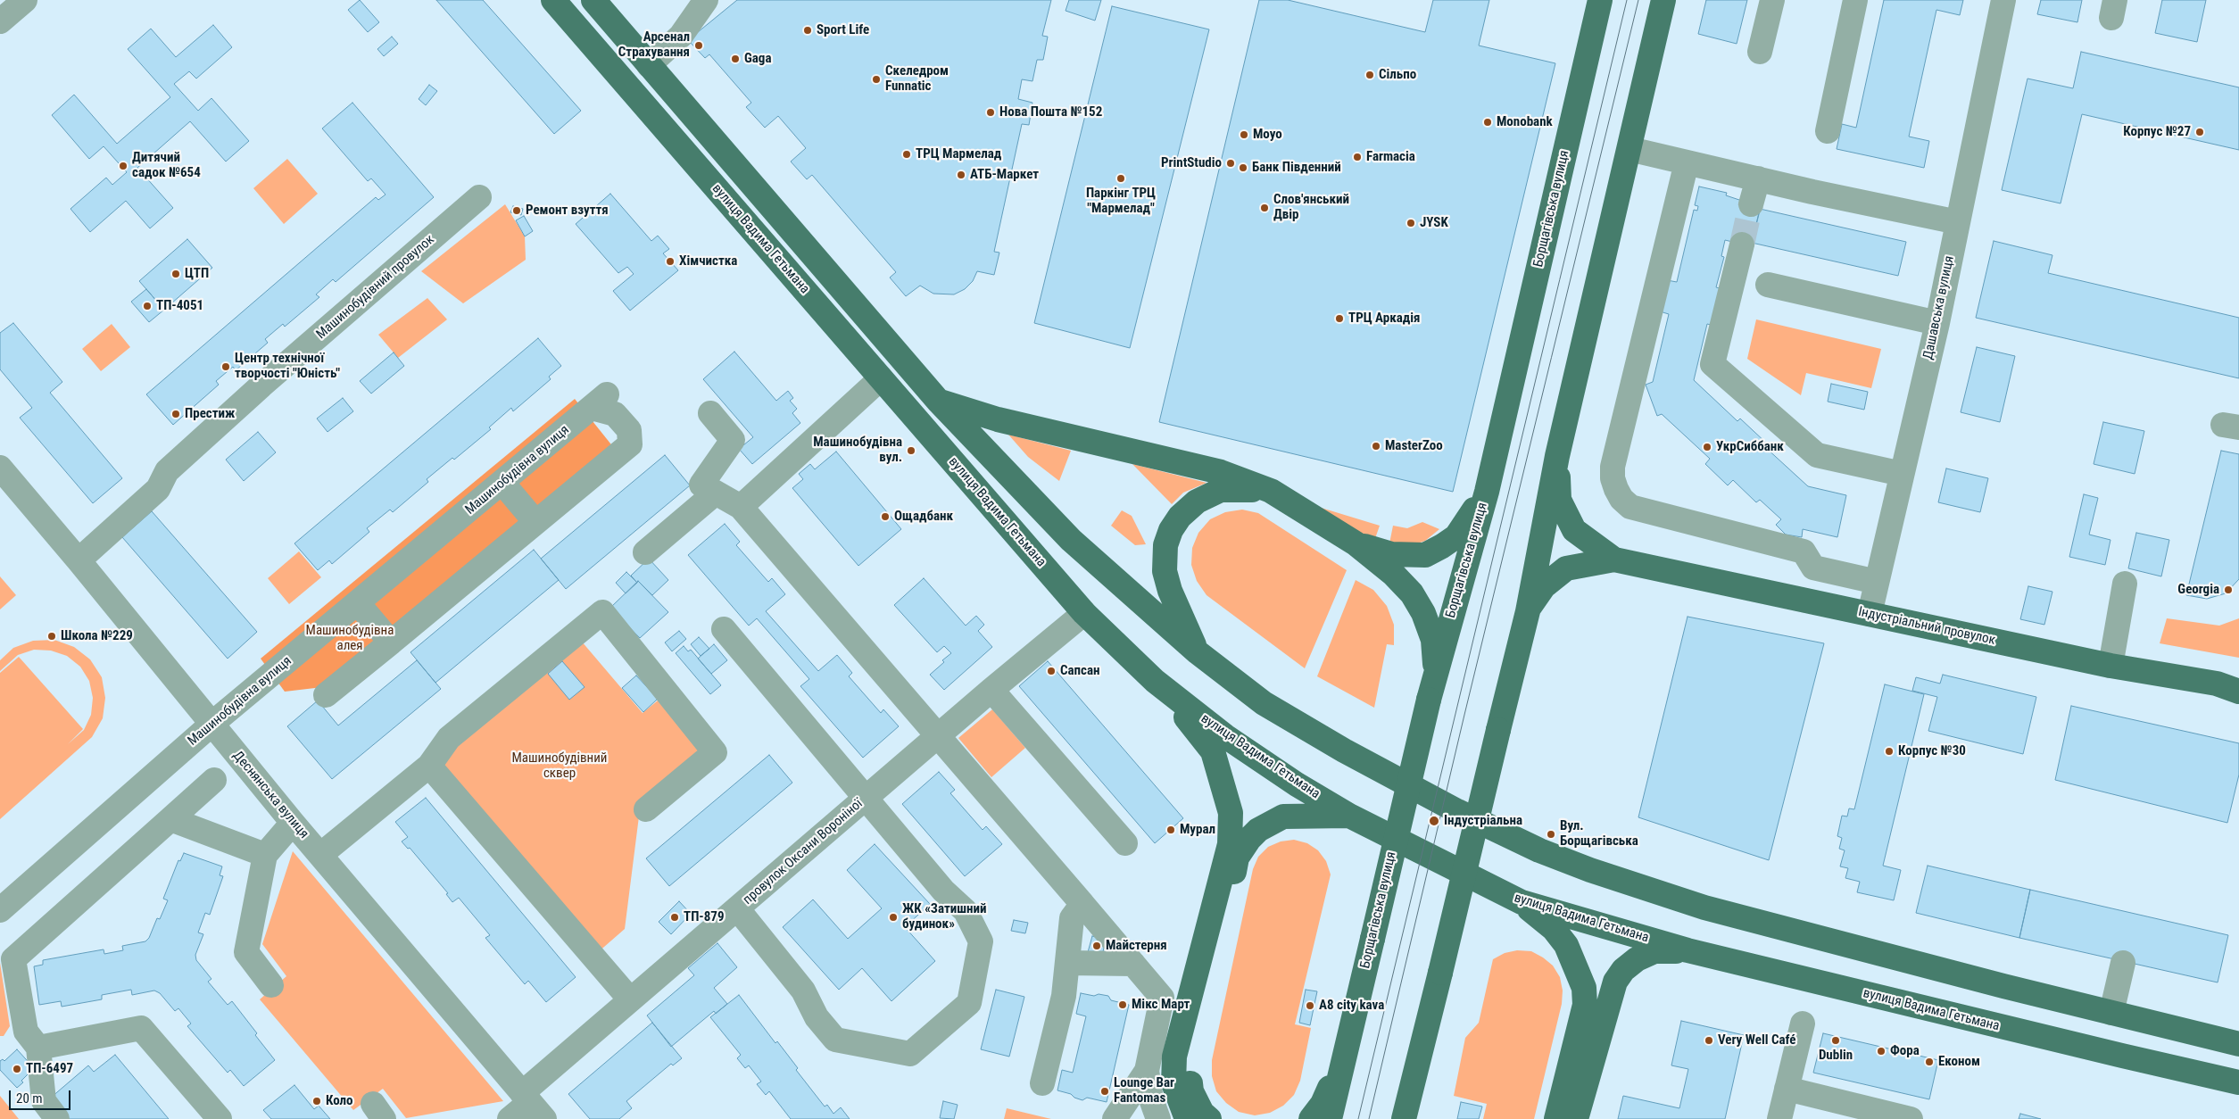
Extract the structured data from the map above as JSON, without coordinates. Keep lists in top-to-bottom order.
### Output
{
  "streets": {
    "main road": ["Борщагівська вулиця", "вулиця Вадима Гетьмана", "Індустріальний провулок"],
    "street": [
      "Машинобудівний провулок",
      "Дашавська вулиця",
      "Машинобудівна вулиця",
      "Деснянська вулиця",
      "провулок Оксани Вороніної"
    ]
  },
  "crossings": [
    ["вулиця Вадима Гетьмана", "провулок Оксани Вороніної"],
    ["Машинобудівний провулок", "Деснянська вулиця"],
    ["Дашавська вулиця", "Індустріальний провулок"],
    ["Машинобудівна вулиця", "Деснянська вулиця"],
    ["Деснянська вулиця", "провулок Оксани Вороніної"]
  ],
  "parks": ["Машинобудівна алея", "Машинобудівний сквер"],
  "places": [
    "Sport Life",
    "Арсенал Страхування",
    "Gaga",
    "Сільпо",
    "Скеледром Funnatic",
    "Нова Пошта №152",
    "Monobank",
    "Корпус №27",
    "Moyo",
    "ТРЦ Мармелад",
    "Farmacia",
    "PrintStudio",
    "Дитячий садок №654",
    "Банк Південний",
    "АТБ-Маркет",
    "Паркінг ТРЦ \"Мармелад\"",
    "Слов'янський Двір",
    "Ремонт взуття",
    "JYSK",
    "Хімчистка",
    "ЦТП",
    "ТП-4051",
    "ТРЦ Аркадія",
    "Центр технічної творчості \"Юність\"",
    "Престиж",
    "MasterZoo",
    "УкрСиббанк",
    "Машинобудівна вул.",
    "Ощадбанк",
    "Georgia",
    "Школа №229",
    "Сапсан",
    "Корпус №30",
    "Індустріальна",
    "Мурал",
    "Вул. Борщагівська",
    "ТП-879",
    "ЖК «Затишний будинок»",
    "Майстерня",
    "Мікс Март",
    "A8 city kava",
    "Very Well Café",
    "Dublin",
    "Фора",
    "Економ",
    "ТП-6497",
    "Lounge Bar Fantomas",
    "Коло"
  ],
  "scale_bar": "20 m"
}
